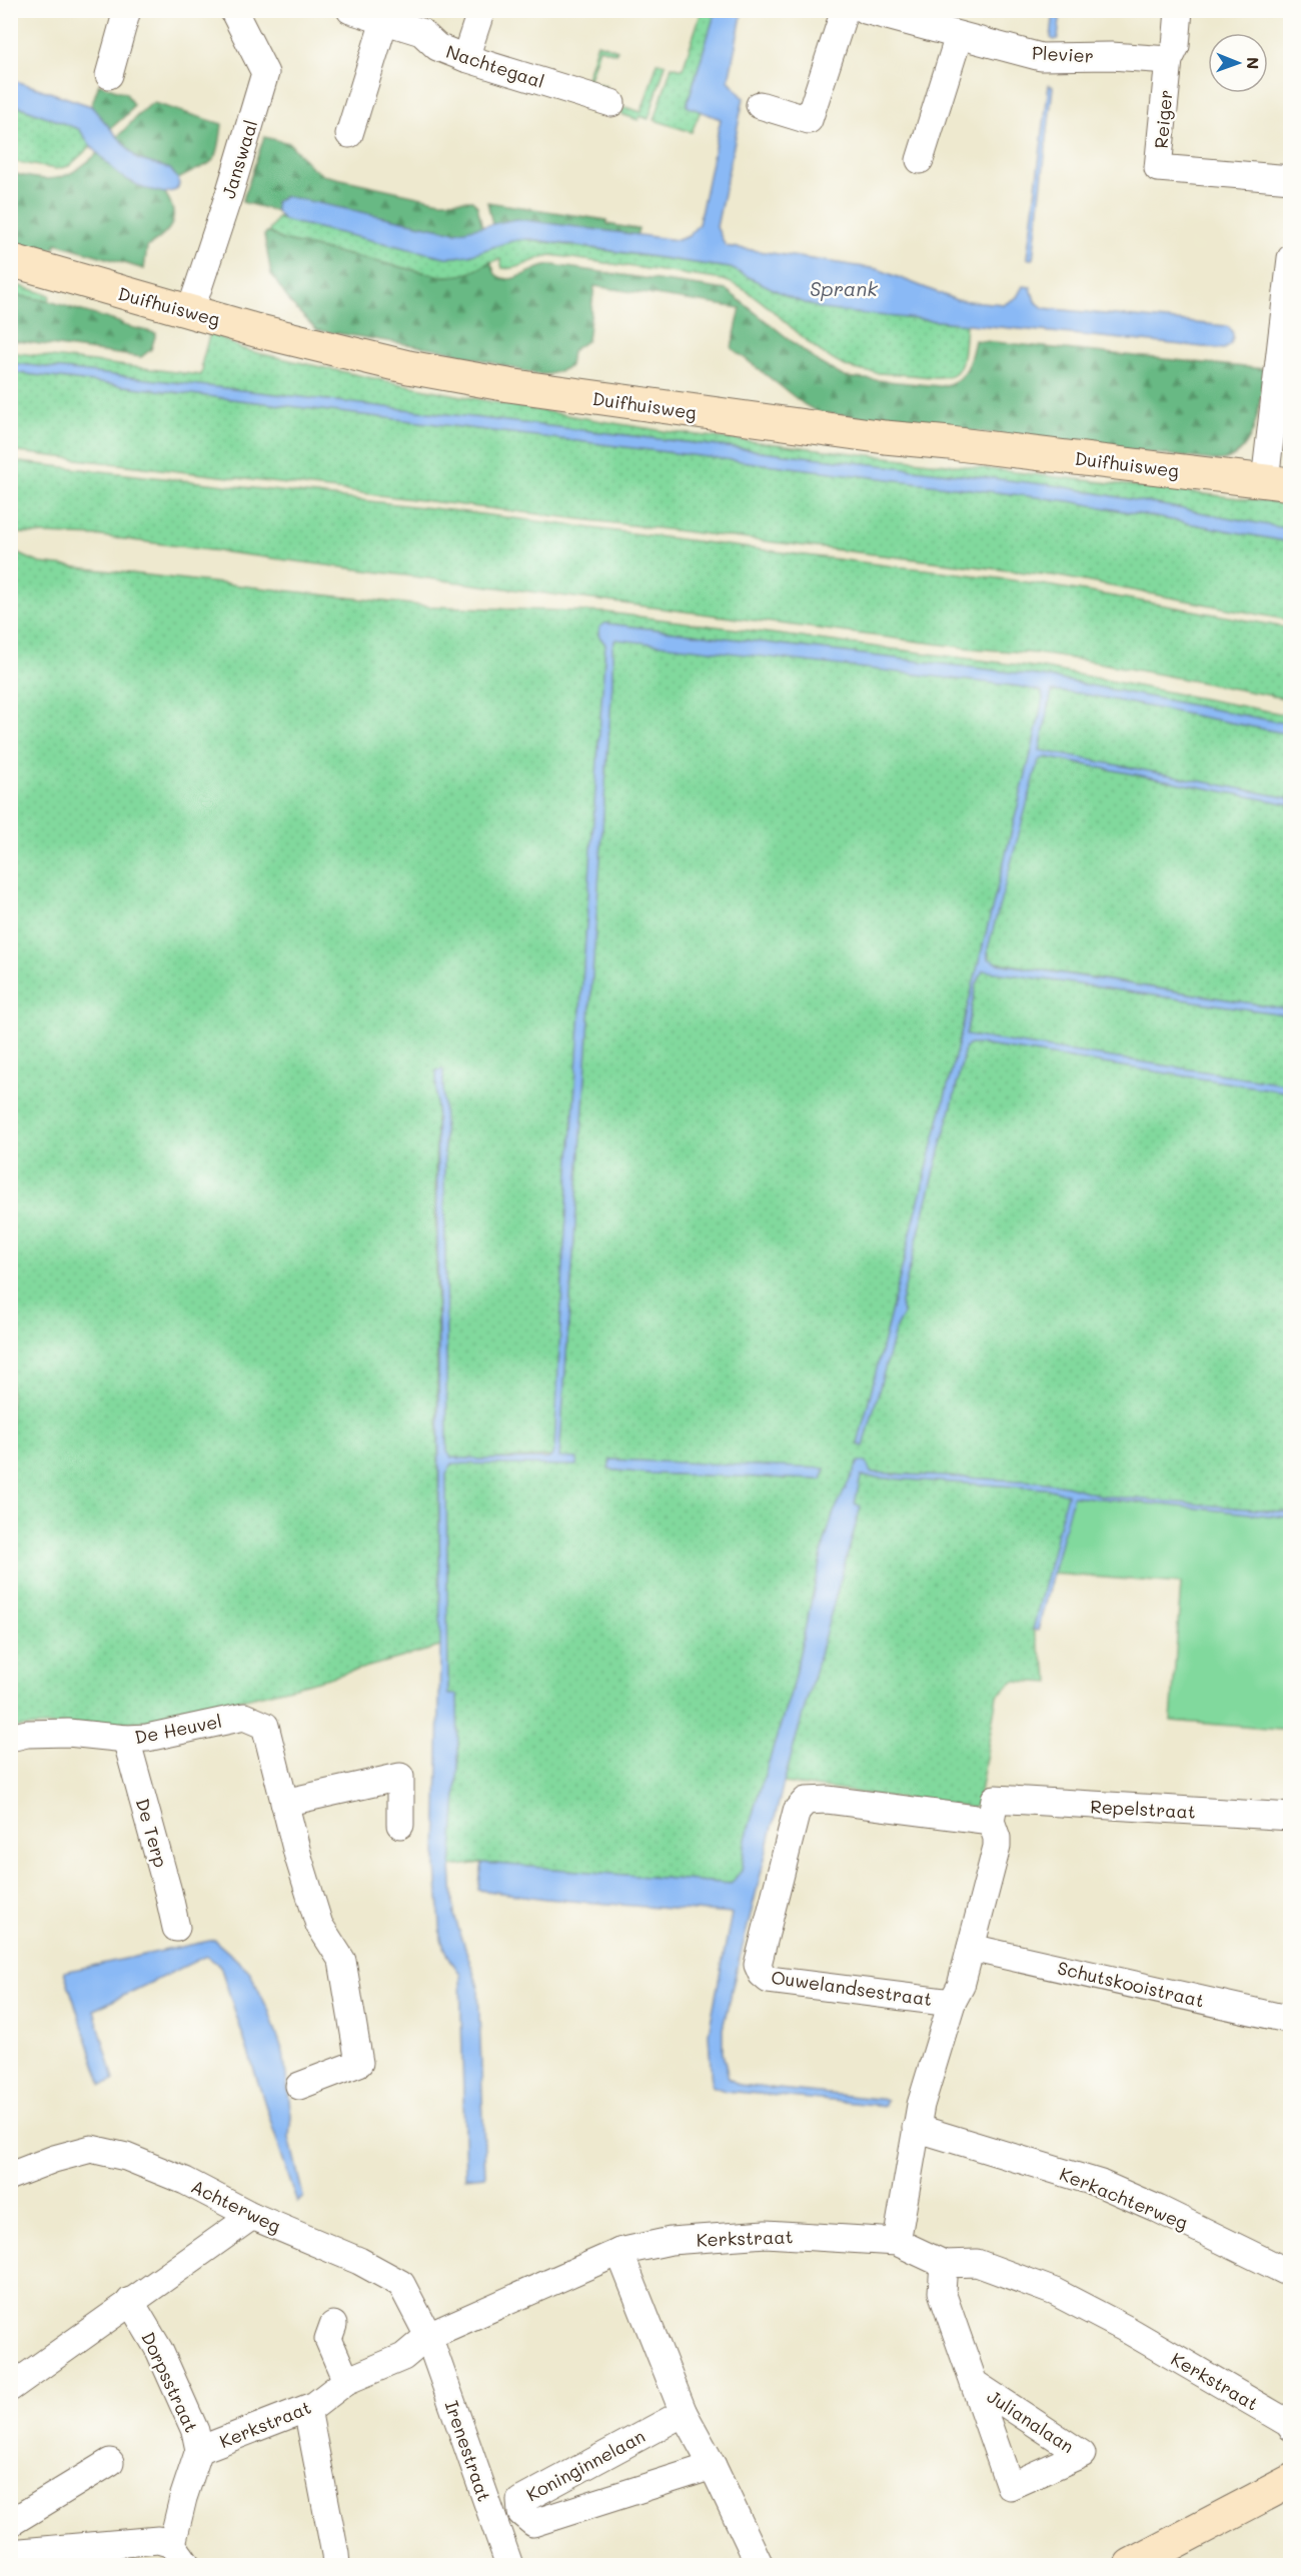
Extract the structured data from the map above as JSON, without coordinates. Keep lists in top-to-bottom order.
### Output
{
  "streets": {
    "main road": ["Duifhuisweg"],
    "street": [
      "Plevier",
      "Nachtegaal",
      "Reiger",
      "Janswaal",
      "De Heuvel",
      "Repelstraat",
      "De Terp",
      "Schutskooistraat",
      "Ouwelandsestraat",
      "Kerkachterweg",
      "Achterweg",
      "Kerkstraat",
      "Dorpsstraat",
      "Julianalaan",
      "Irenestraat",
      "Koninginnelaan"
    ]
  },
  "crossings": [
    ["Plevier", "Reiger"],
    ["Janswaal", "Duifhuisweg"],
    ["De Heuvel", "De Terp"],
    ["Repelstraat", "Ouwelandsestraat"],
    ["Schutskooistraat", "Ouwelandsestraat"],
    ["Ouwelandsestraat", "Kerkachterweg"],
    ["Ouwelandsestraat", "Kerkstraat"],
    ["Achterweg", "Kerkstraat"],
    ["Achterweg", "Irenestraat"],
    ["Kerkstraat", "Dorpsstraat"],
    ["Kerkstraat", "Julianalaan"],
    ["Kerkstraat", "Irenestraat"]
  ],
  "water": ["Sprank"],
  "north": "right"
}
